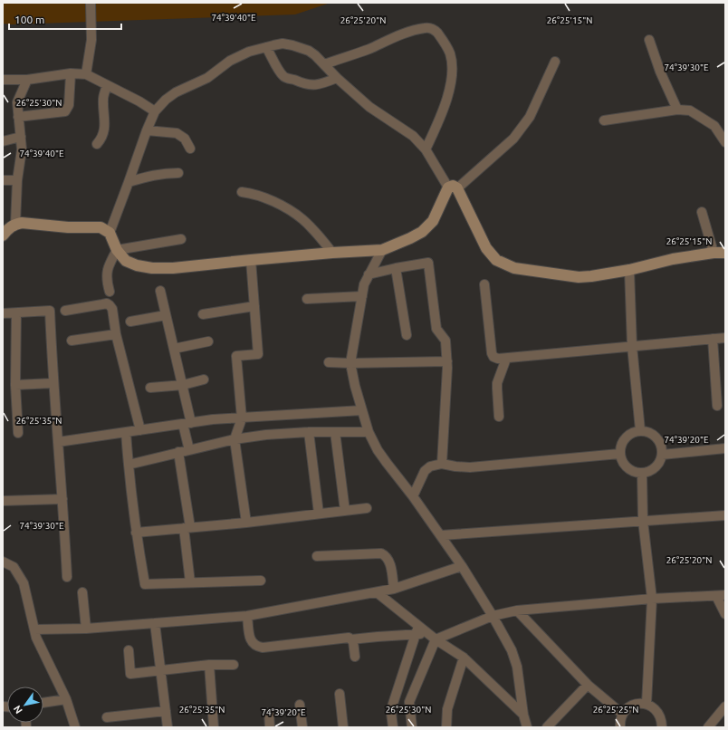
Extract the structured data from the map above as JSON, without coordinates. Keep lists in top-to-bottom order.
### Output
{
  "scale_bar": "100 m",
  "north": "bottom left",
  "coordinates": [
    "74°39'40\"E",
    "26°25'20\"N",
    "26°25'15\"N",
    "74°39'30\"E",
    "26°25'30\"N",
    "26°25'35\"N",
    "74°39'20\"E",
    "26°25'25\"N"
  ]
}
